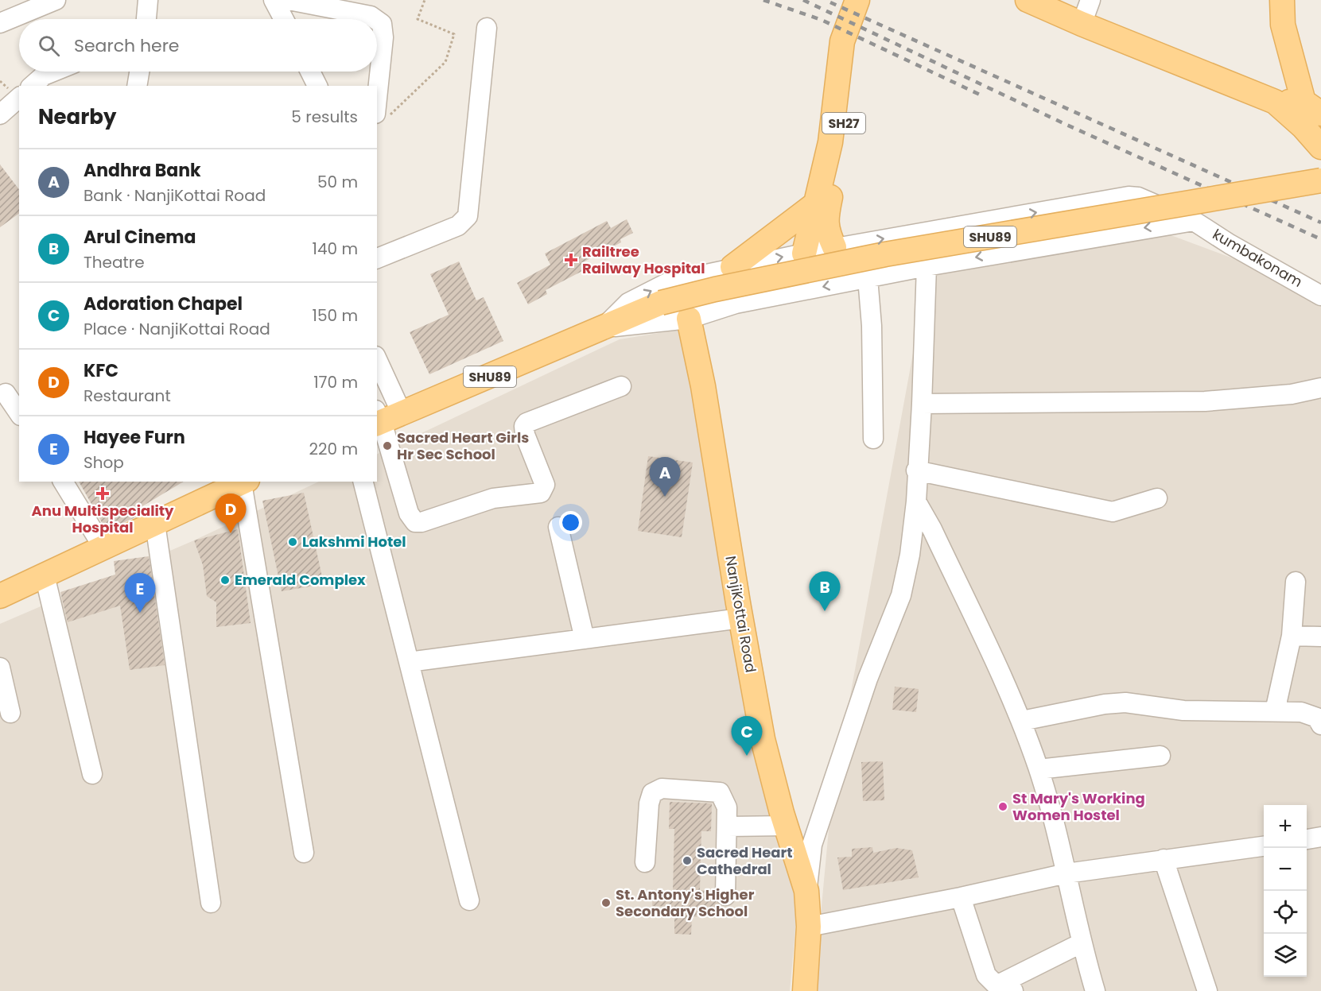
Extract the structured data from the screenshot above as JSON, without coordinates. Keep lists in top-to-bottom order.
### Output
{
  "streets": {
    "main road": ["SH27", "SHU89", "NanjiKottai Road"],
    "street": ["kumbakonam"]
  },
  "crossings": [
    ["SH27", "kumbakonam"],
    ["SHU89", "kumbakonam"]
  ],
  "places": {
    "health": ["Railtree Railway Hospital", "Anu Multispeciality Hospital"],
    "other": [
      "Sacred Heart Girls Hr Sec School",
      "Lakshmi Hotel",
      "Emerald Complex",
      "St Mary's Working Women Hostel",
      "Sacred Heart Cathedral",
      "St. Antony's Higher Secondary School"
    ]
  },
  "page": {
    "search": "Search here",
    "heading": ["Nearby", "5 results"],
    "list": [
      {
        "mark": "A",
        "name": "Andhra Bank",
        "note": "Bank · NanjiKottai Road",
        "value": "50 m"
      },
      {
        "mark": "B",
        "name": "Arul Cinema",
        "note": "Theatre",
        "value": "140 m"
      },
      {
        "mark": "C",
        "name": "Adoration Chapel",
        "note": "Place · NanjiKottai Road",
        "value": "150 m"
      },
      {
        "mark": "D",
        "name": "KFC",
        "note": "Restaurant",
        "value": "170 m"
      },
      {
        "mark": "E",
        "name": "Hayee Furn",
        "note": "Shop",
        "value": "220 m"
      }
    ],
    "pins": [
      "A",
      "D",
      "B",
      "E",
      "C"
    ],
    "map_buttons": ["+", "−"]
  }
}
